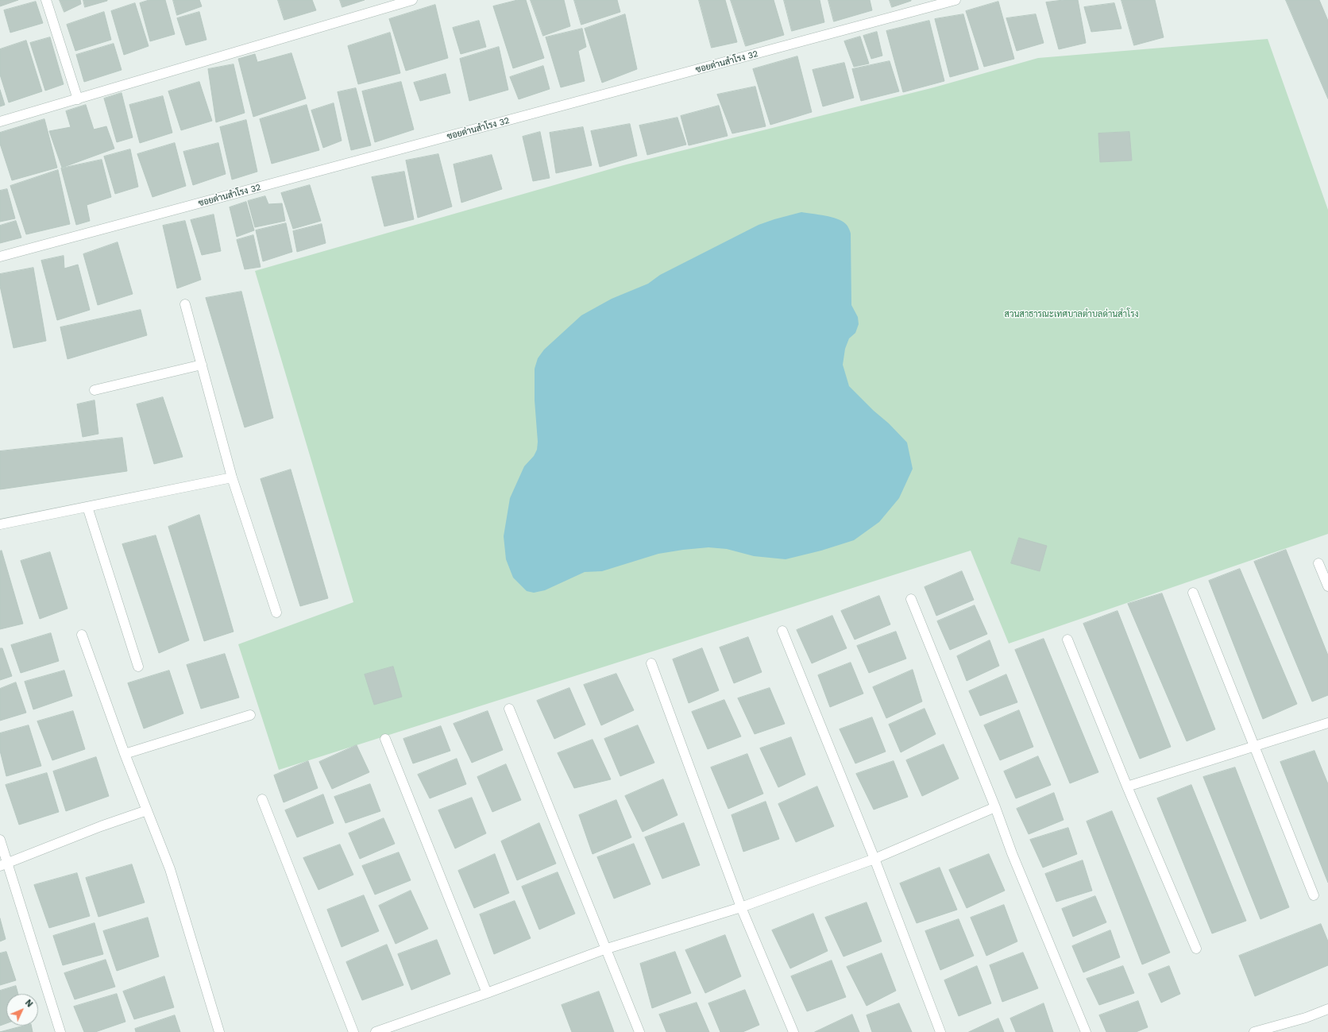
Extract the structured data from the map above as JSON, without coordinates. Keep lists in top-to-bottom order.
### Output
{
  "streets": {
    "street": ["ซอยด่านสำโรง 32"]
  },
  "parks": ["สวนสาธารณะเทศบาลตำบลด่านสำโรง"],
  "north": "top right"
}
